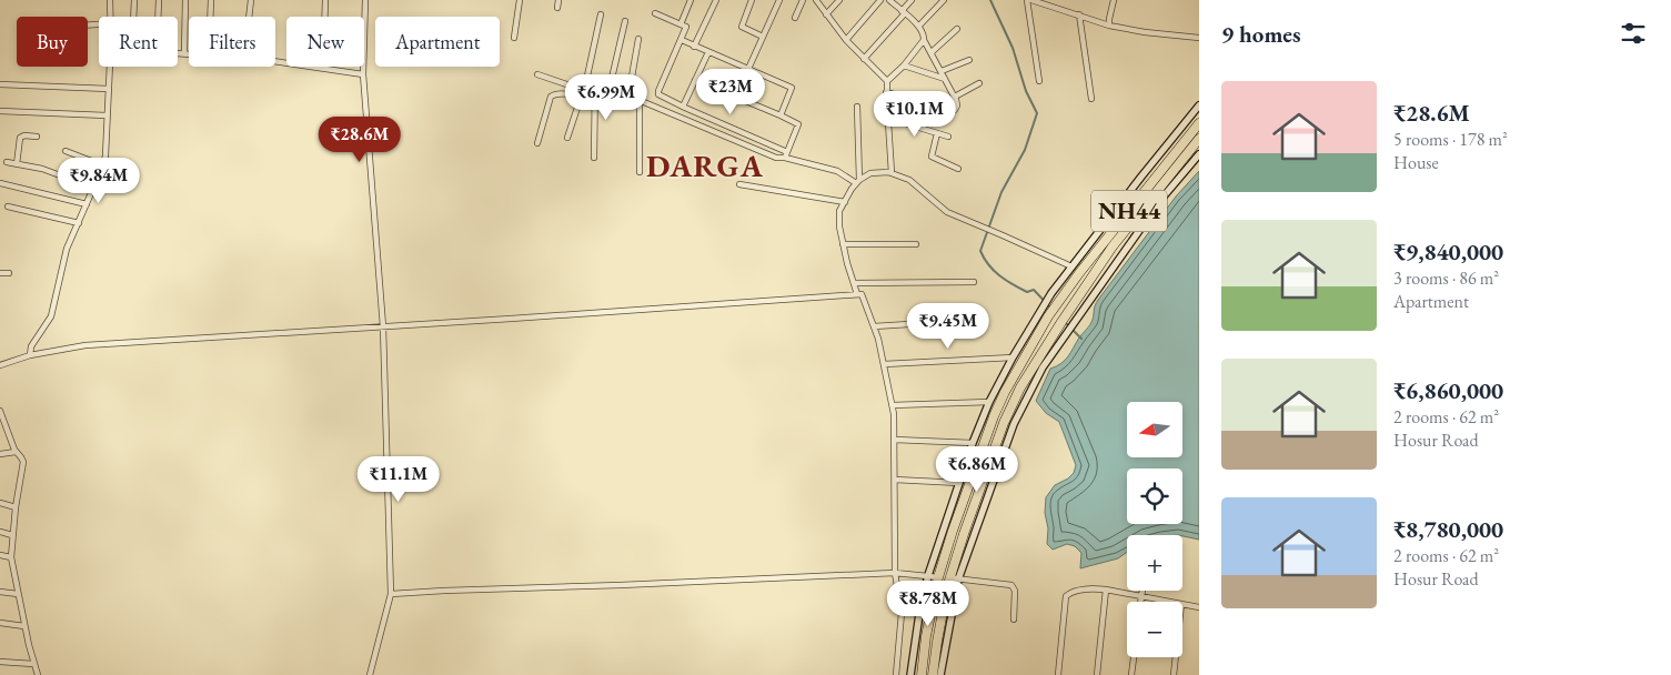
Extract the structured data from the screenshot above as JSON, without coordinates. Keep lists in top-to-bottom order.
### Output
{
  "streets": {
    "highway": ["NH44"]
  },
  "districts": ["DARGA"],
  "north": "left",
  "page": {
    "heading": "9 homes",
    "chip": [
      "Buy",
      "Rent",
      "Filters",
      "New",
      "Apartment"
    ],
    "list": [
      {
        "name": "₹28.6M",
        "note": "5 rooms · 178 m² · House"
      },
      {
        "name": "₹9,840,000",
        "note": "3 rooms · 86 m² · Apartment"
      },
      {
        "name": "₹6,860,000",
        "note": "2 rooms · 62 m² · Hosur Road"
      },
      {
        "name": "₹8,780,000",
        "note": "2 rooms · 62 m² · Hosur Road"
      }
    ],
    "price": [
      "₹23M",
      "₹6.99M",
      "₹10.1M",
      "₹28.6M",
      "₹9.84M",
      "₹9.45M",
      "₹6.86M",
      "₹11.1M",
      "₹8.78M"
    ],
    "map_buttons": ["+", "−"]
  }
}
